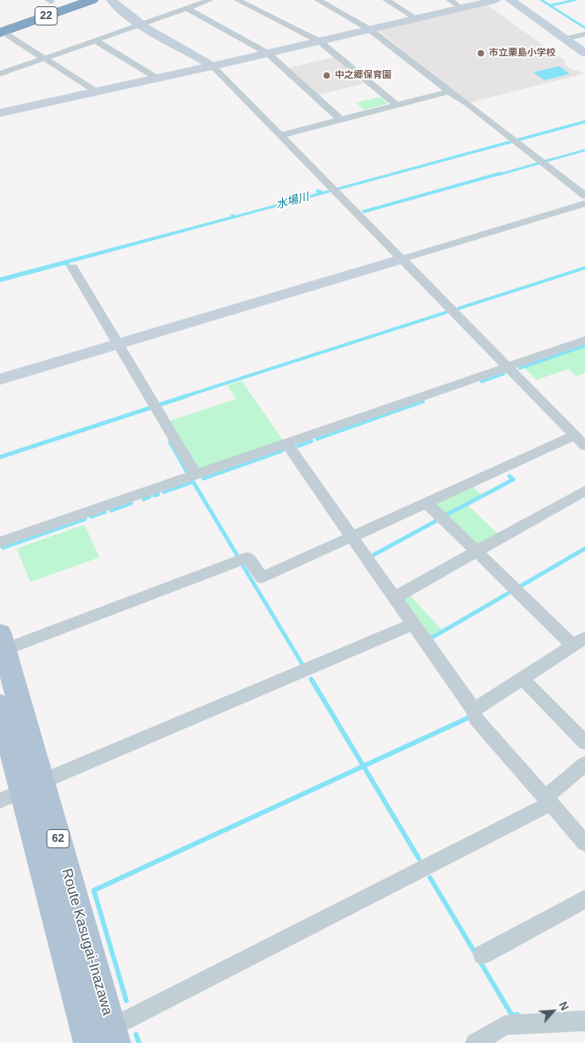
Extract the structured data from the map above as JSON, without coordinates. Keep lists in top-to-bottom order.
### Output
{
  "streets": {
    "highway": ["22"],
    "main road": ["62", "Route Kasugai-Inazawa"]
  },
  "water": ["水場川"],
  "places": ["市立栗島小学校", "中之郷保育園"],
  "north": "top right"
}
